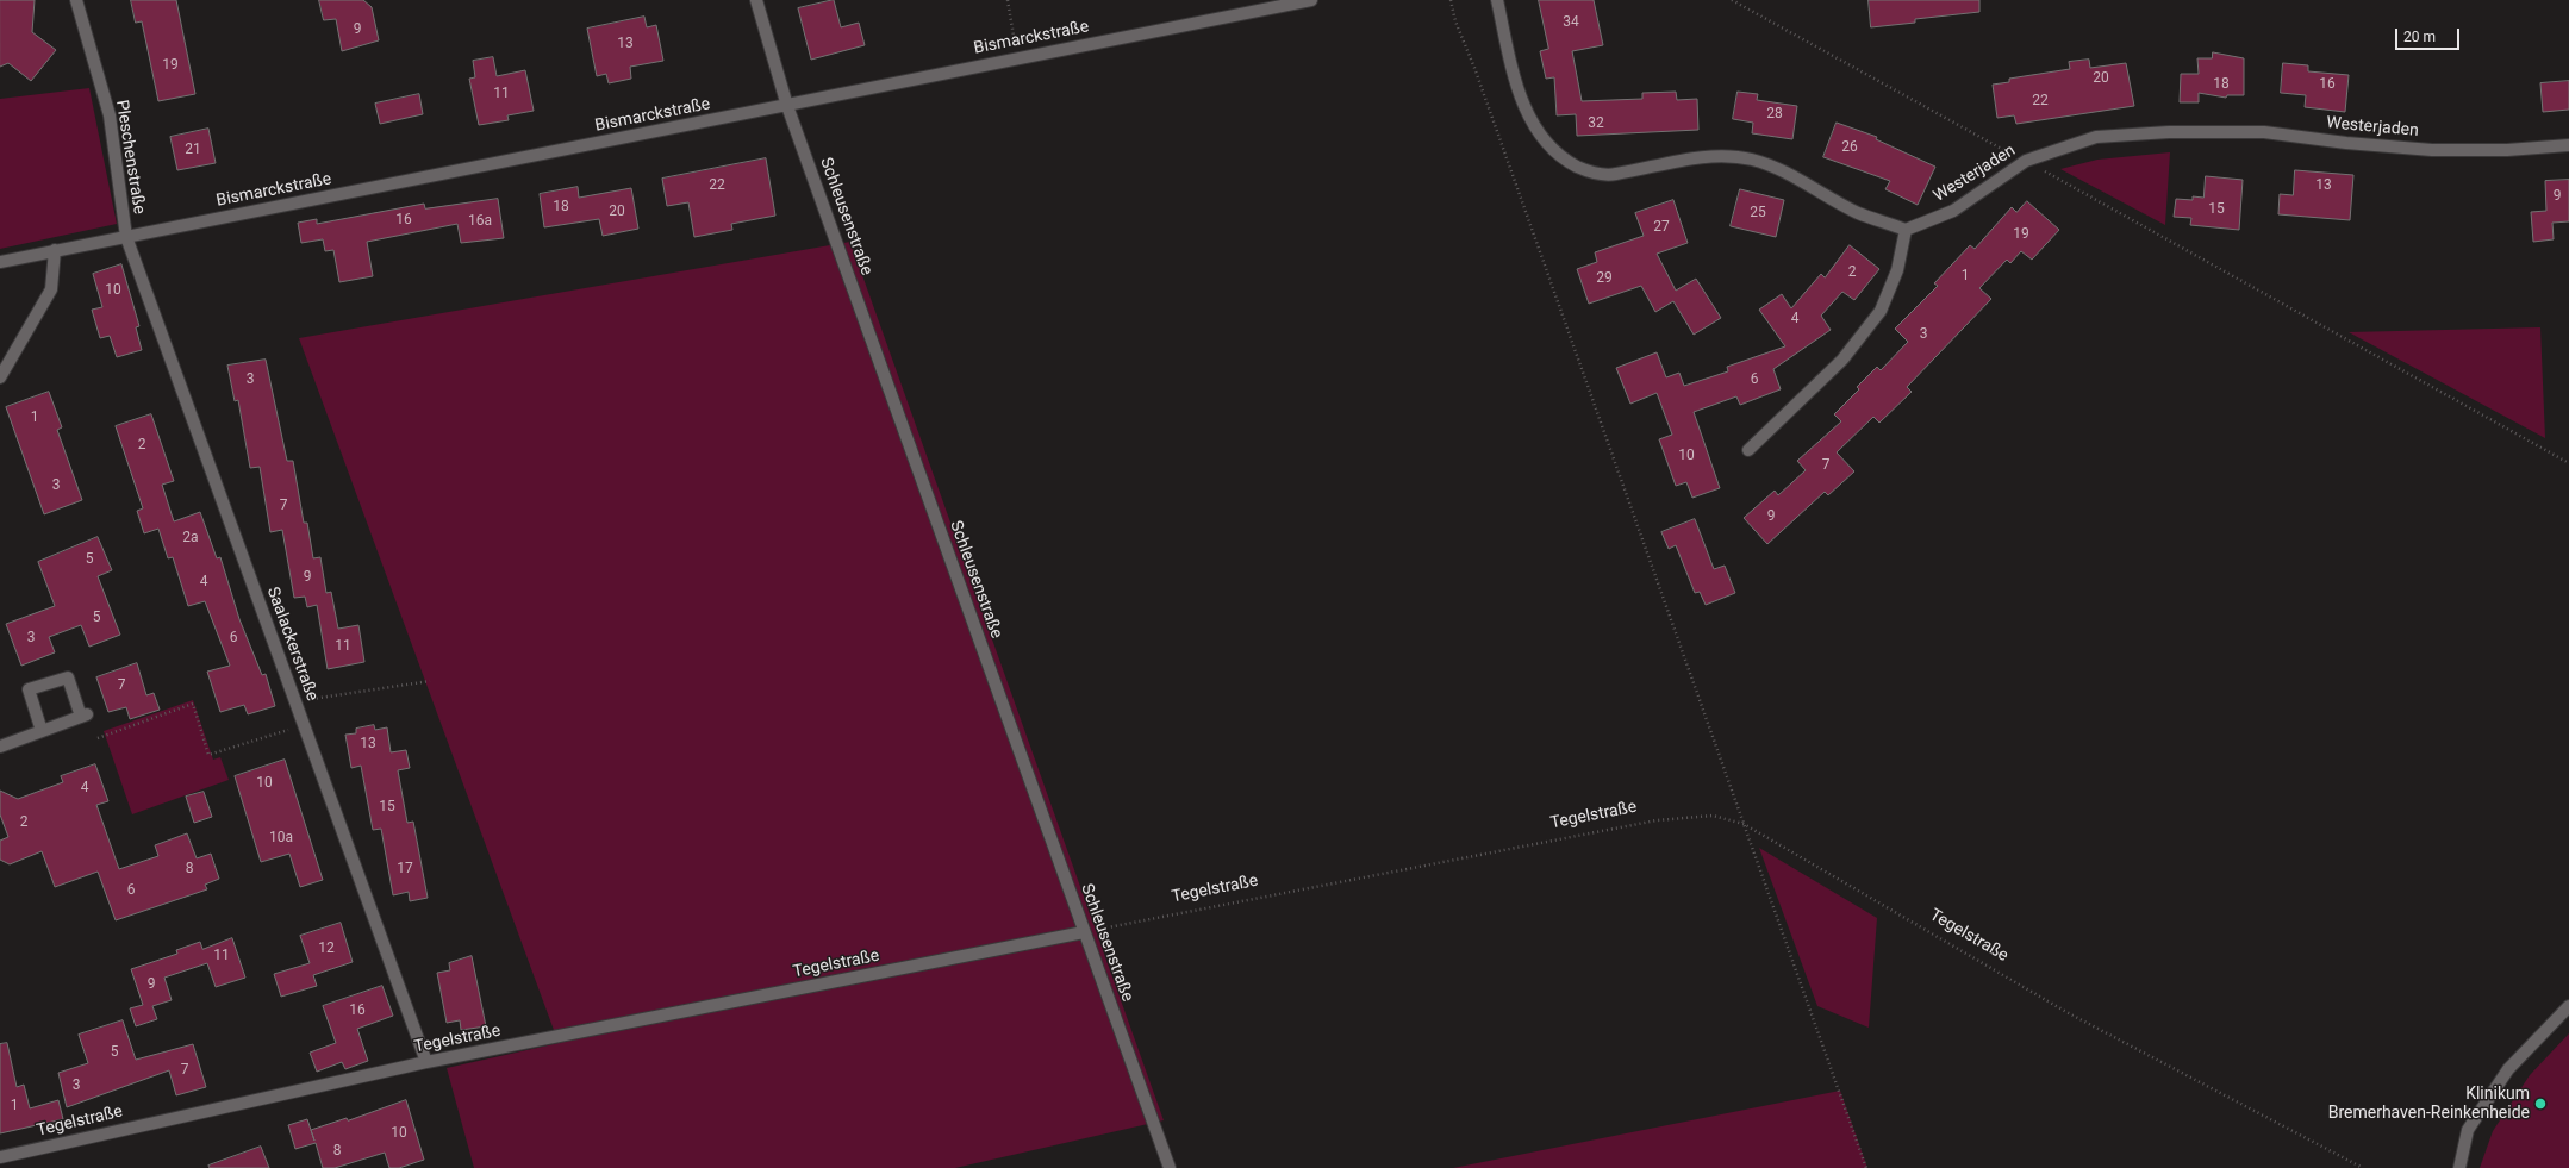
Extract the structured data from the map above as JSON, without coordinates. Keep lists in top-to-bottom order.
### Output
{
  "streets": {
    "street": [
      "Bismarckstraße",
      "Westerjaden",
      "Pleschenstraße",
      "Schleusenstraße",
      "Saalackerstraße",
      "Tegelstraße"
    ]
  },
  "crossings": [
    ["Bismarckstraße", "Pleschenstraße"],
    ["Bismarckstraße", "Schleusenstraße"],
    ["Bismarckstraße", "Saalackerstraße"],
    ["Pleschenstraße", "Saalackerstraße"],
    ["Schleusenstraße", "Tegelstraße"],
    ["Saalackerstraße", "Tegelstraße"]
  ],
  "places": ["Klinikum Bremerhaven-Reinkenheide"],
  "house_numbers": [
    "34",
    "9",
    "13",
    "19",
    "20",
    "18",
    "16",
    "11",
    "22",
    "28",
    "32",
    "26",
    "21",
    "22",
    "13",
    "9",
    "18",
    "15",
    "20",
    "25",
    "16",
    "16a",
    "27",
    "19",
    "2",
    "1",
    "29",
    "10",
    "4",
    "3",
    "3",
    "6",
    "1",
    "2",
    "10",
    "7",
    "3",
    "7",
    "9",
    "2a",
    "5",
    "9",
    "4",
    "5",
    "3",
    "6",
    "11",
    "7",
    "13",
    "10",
    "4",
    "15",
    "2",
    "10a",
    "8",
    "17",
    "6",
    "12",
    "11",
    "9",
    "16",
    "5",
    "7",
    "3",
    "1",
    "10",
    "8"
  ],
  "scale_bar": "20 m"
}
